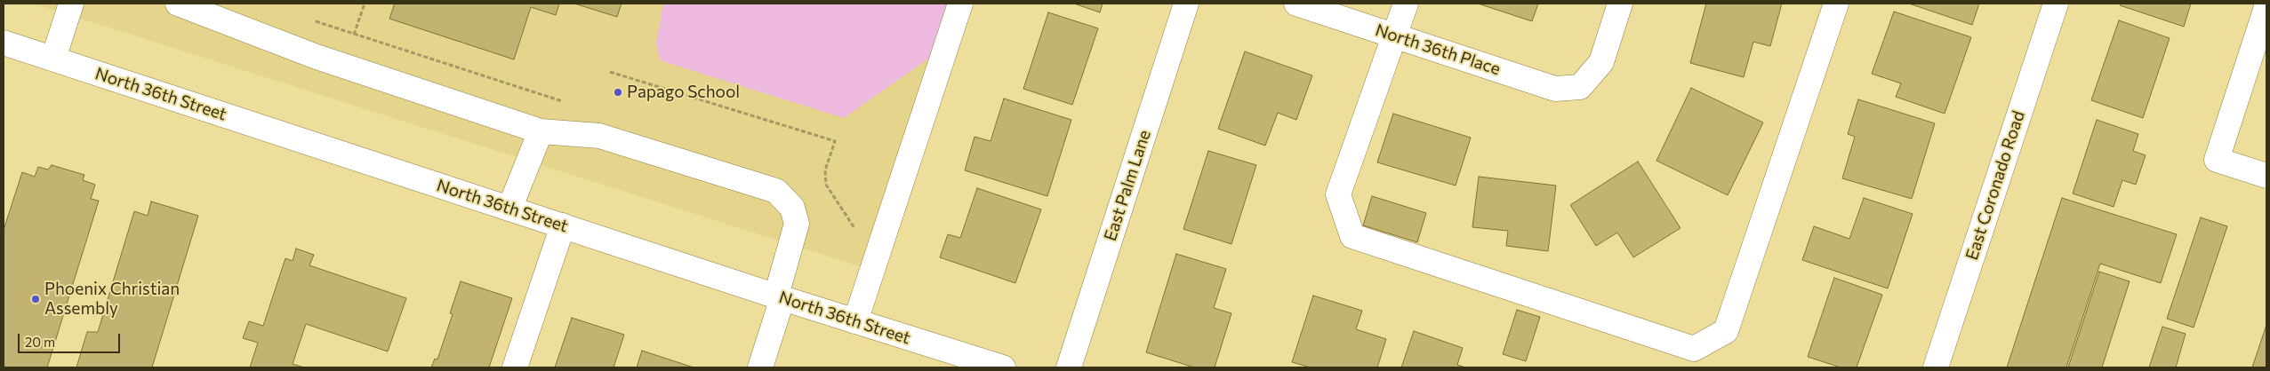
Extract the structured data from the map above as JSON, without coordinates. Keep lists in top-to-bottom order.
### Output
{
  "streets": {
    "street": [
      "North 36th Place",
      "North 36th Street",
      "East Palm Lane",
      "East Coronado Road"
    ]
  },
  "places": ["Papago School", "Phoenix Christian Assembly"],
  "scale_bar": "20 m"
}
